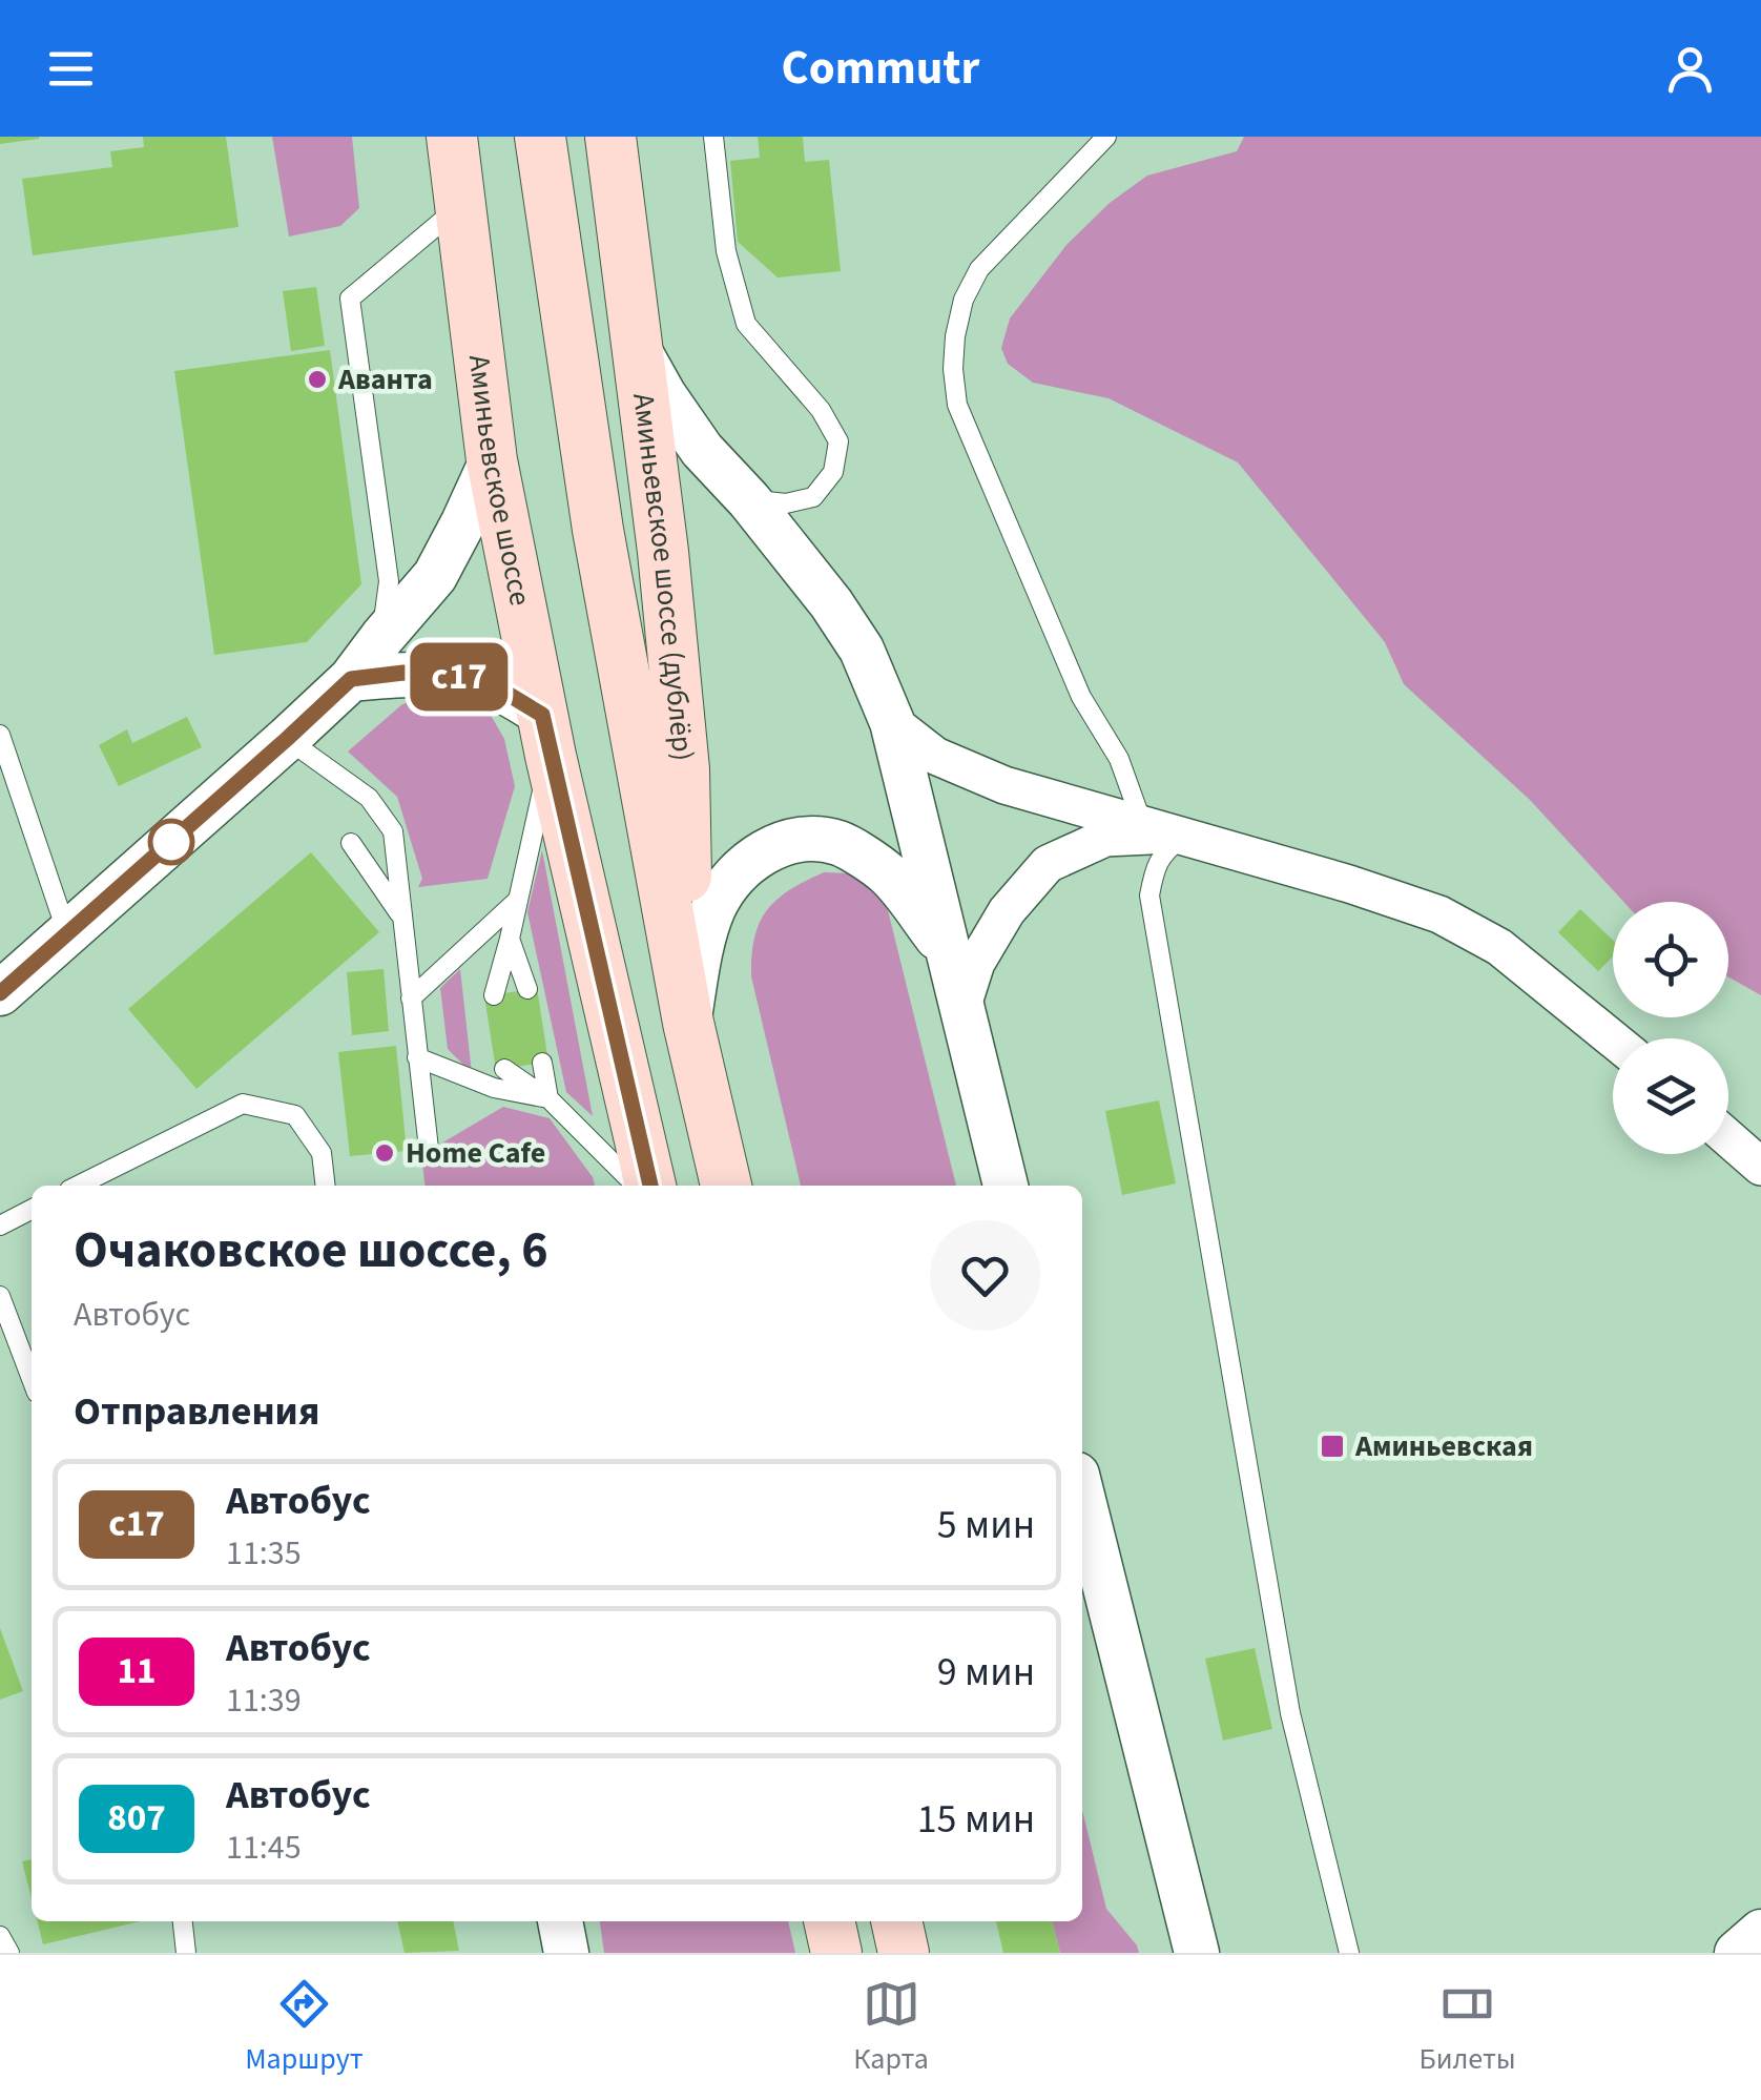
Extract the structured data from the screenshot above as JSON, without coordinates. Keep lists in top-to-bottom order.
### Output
{
  "streets": {
    "main road": ["Аминьевское шоссе", "Аминьевское шоссе (дублёр)"]
  },
  "places": {
    "other": ["Аванта", "Home Cafe"],
    "transit": ["Аминьевская"]
  },
  "lines": ["bus line с17"],
  "page": {
    "header": "Commutr",
    "on_map": "с17",
    "heading": [
      ["Очаковское шоссе, 6", "Автобус"],
      "Отправления"
    ],
    "list": [
      {
        "mark": "с17",
        "name": "Автобус",
        "note": "11:35",
        "value": "5 мин"
      },
      {
        "mark": "11",
        "name": "Автобус",
        "note": "11:39",
        "value": "9 мин"
      },
      {
        "mark": "807",
        "name": "Автобус",
        "note": "11:45",
        "value": "15 мин"
      }
    ],
    "tabs": ["Маршрут", "Карта", "Билеты"]
  }
}
